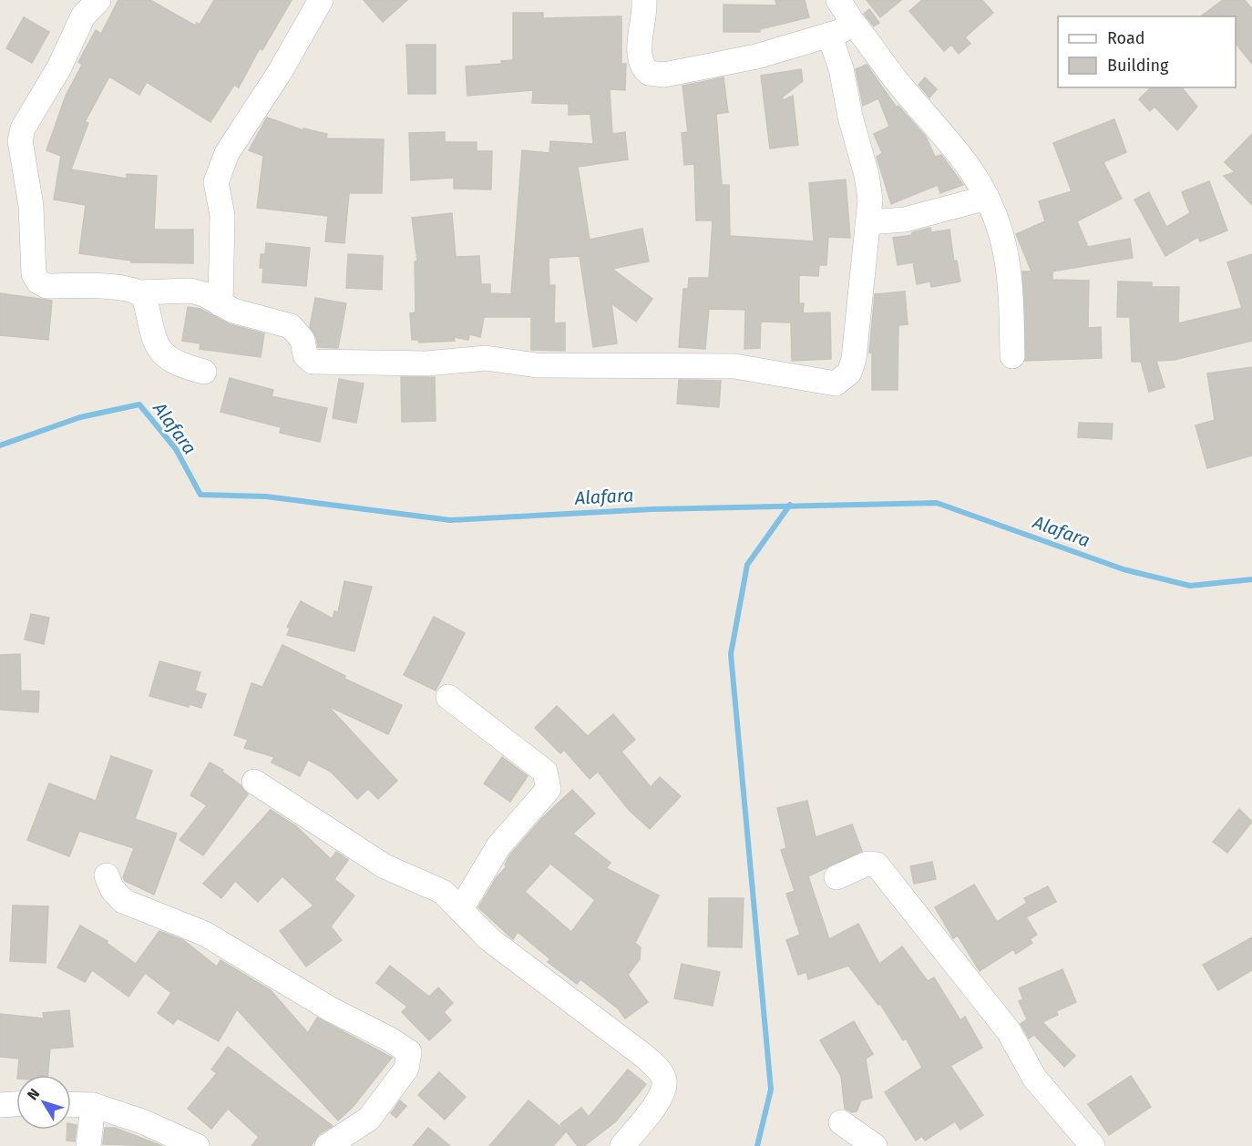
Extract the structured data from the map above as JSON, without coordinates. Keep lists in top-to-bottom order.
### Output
{
  "water": ["Alafara"],
  "legend": ["Road", "Building"],
  "north": "top left"
}
